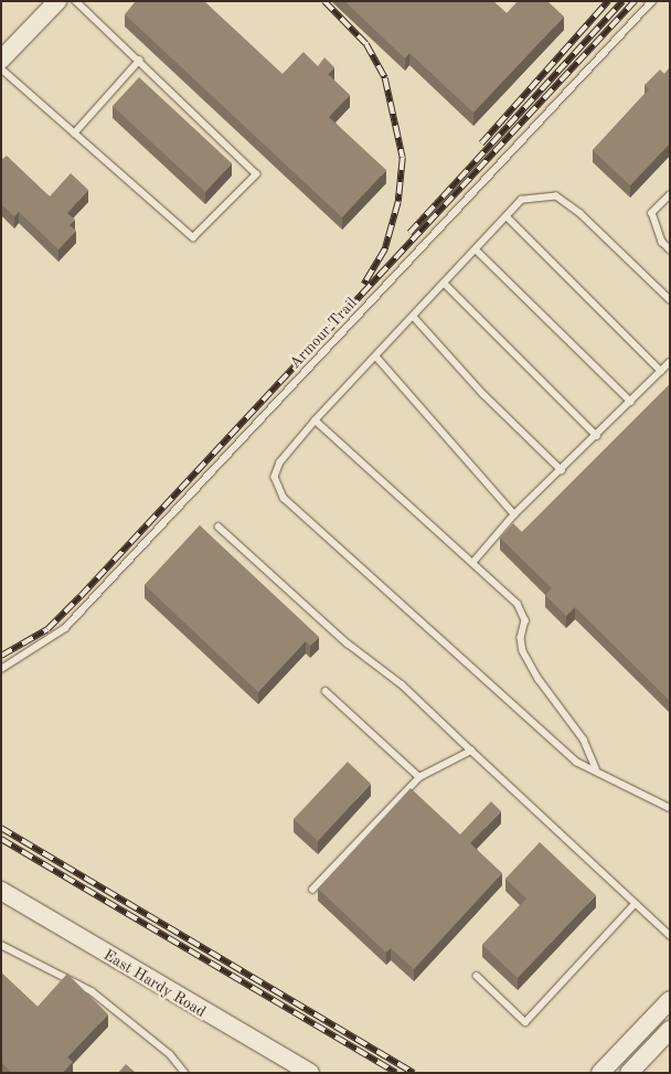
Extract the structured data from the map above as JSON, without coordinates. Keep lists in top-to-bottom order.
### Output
{
  "streets": {
    "main road": ["East Hardy Road"],
    "lane": ["Armour Trail"]
  }
}
